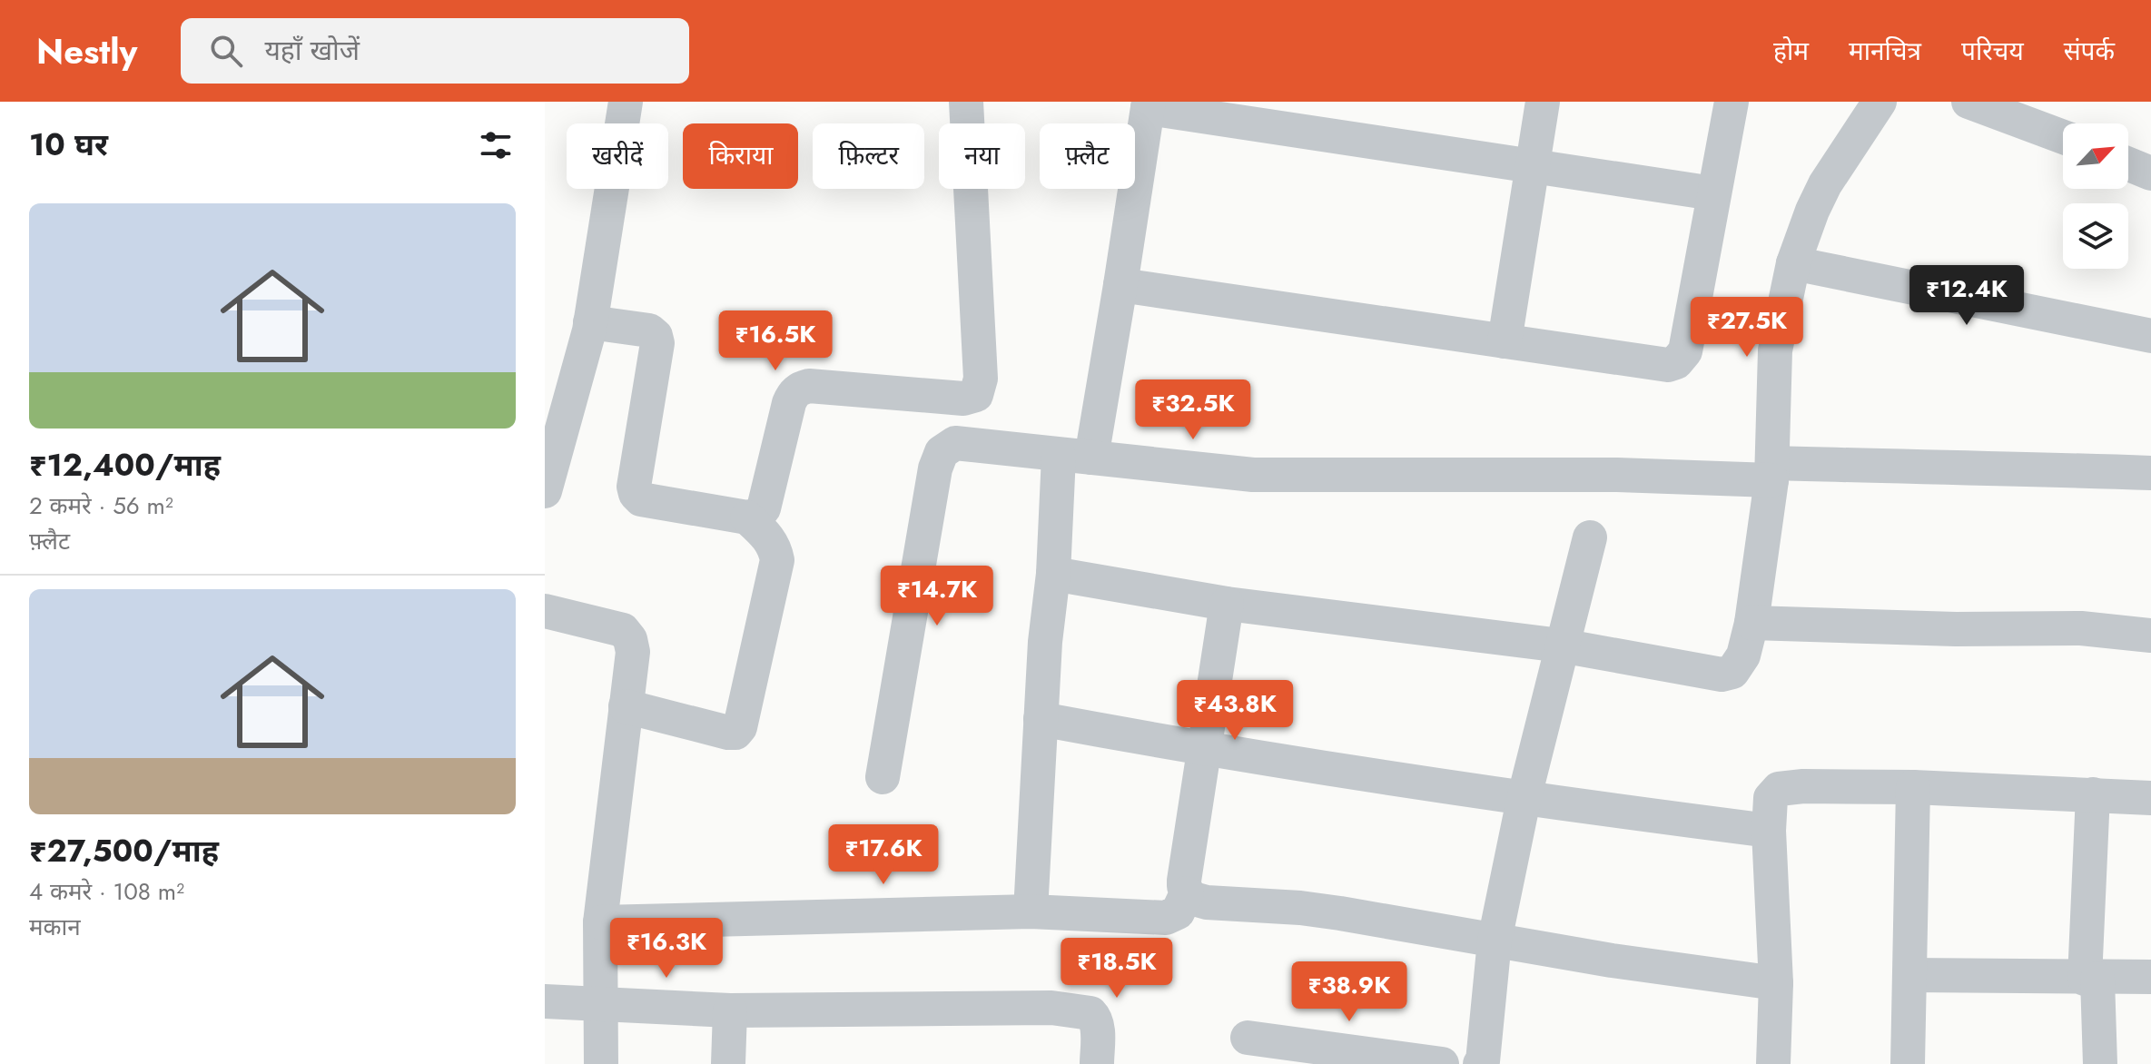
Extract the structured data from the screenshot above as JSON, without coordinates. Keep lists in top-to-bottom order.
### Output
{
  "north": "top right",
  "page": {
    "header": "Nestly",
    "search": "यहाँ खोजें",
    "nav": [
      "होम",
      "मानचित्र",
      "परिचय",
      "संपर्क"
    ],
    "heading": "10 घर",
    "chip": [
      "खरीदें",
      "किराया",
      "फ़िल्टर",
      "नया",
      "फ़्लैट"
    ],
    "list": [
      {
        "name": "₹12,400/माह",
        "note": "2 कमरे · 56 m² · फ़्लैट"
      },
      {
        "name": "₹27,500/माह",
        "note": "4 कमरे · 108 m² · मकान"
      }
    ],
    "price": [
      "₹12.4K",
      "₹27.5K",
      "₹16.5K",
      "₹32.5K",
      "₹14.7K",
      "₹43.8K",
      "₹17.6K",
      "₹16.3K",
      "₹18.5K",
      "₹38.9K"
    ]
  }
}
